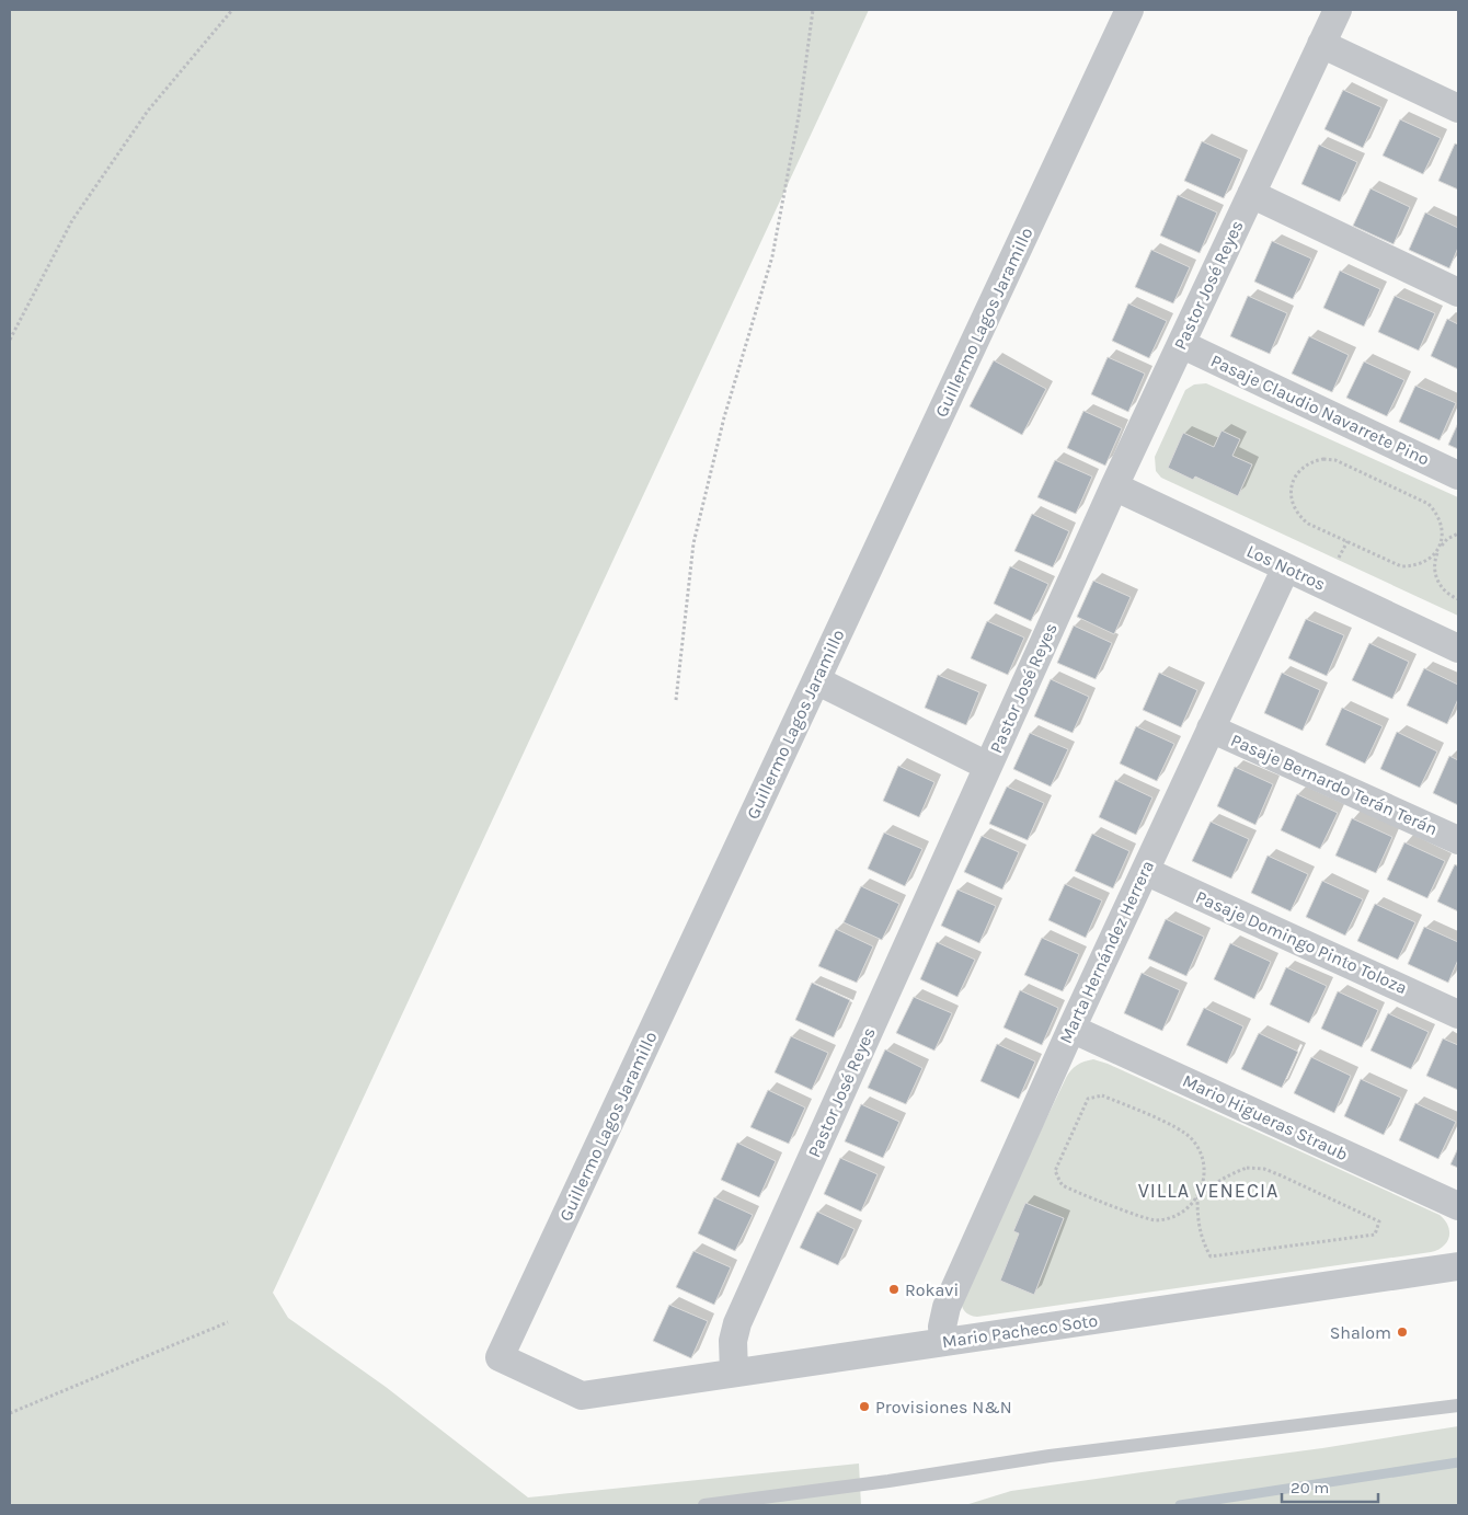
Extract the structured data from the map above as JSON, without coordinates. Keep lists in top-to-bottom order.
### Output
{
  "streets": {
    "street": [
      "Pastor José Reyes",
      "Guillermo Lagos Jaramillo",
      "Pasaje Claudio Navarrete Pino",
      "Los Notros",
      "Pasaje Bernardo Terán Terán",
      "Pasaje Domingo Pinto Toloza",
      "Marta Hernández Herrera",
      "Mario Higueras Straub",
      "Mario Pacheco Soto"
    ]
  },
  "crossings": [
    ["Pastor José Reyes", "Pasaje Claudio Navarrete Pino"],
    ["Pastor José Reyes", "Los Notros"],
    ["Pastor José Reyes", "Mario Pacheco Soto"],
    ["Guillermo Lagos Jaramillo", "Mario Pacheco Soto"],
    ["Los Notros", "Marta Hernández Herrera"],
    ["Pasaje Bernardo Terán Terán", "Marta Hernández Herrera"],
    ["Pasaje Domingo Pinto Toloza", "Marta Hernández Herrera"],
    ["Marta Hernández Herrera", "Mario Higueras Straub"],
    ["Marta Hernández Herrera", "Mario Pacheco Soto"]
  ],
  "districts": ["VILLA VENECIA"],
  "places": ["Rokavi", "Shalom", "Provisiones N&N"],
  "scale_bar": "20 m"
}
